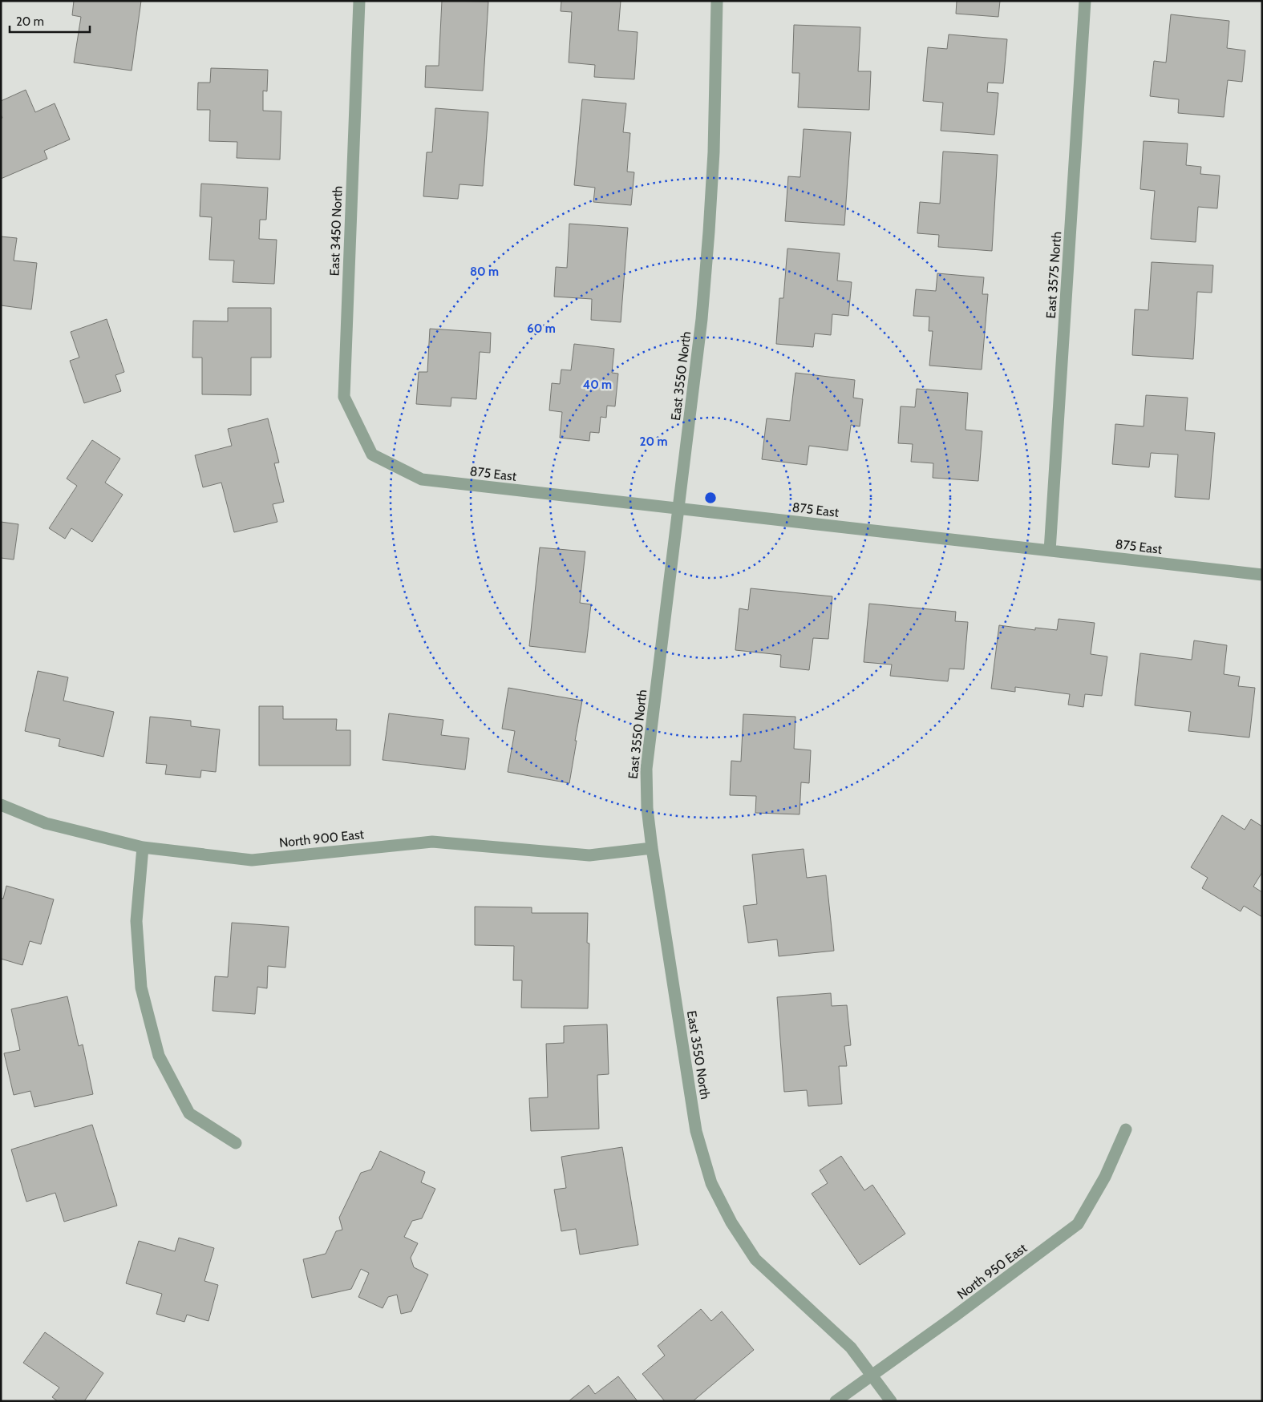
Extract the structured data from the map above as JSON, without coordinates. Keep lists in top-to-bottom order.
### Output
{
  "streets": {
    "street": [
      "East 3450 North",
      "East 3575 North",
      "East 3550 North",
      "875 East",
      "North 900 East",
      "North 950 East"
    ]
  },
  "crossings": [
    ["East 3450 North", "875 East"],
    ["East 3575 North", "875 East"],
    ["East 3550 North", "875 East"],
    ["East 3550 North", "North 900 East"],
    ["East 3550 North", "North 950 East"]
  ],
  "scale_bar": "20 m",
  "rings": [
    "80 m",
    "60 m",
    "40 m",
    "20 m"
  ]
}
